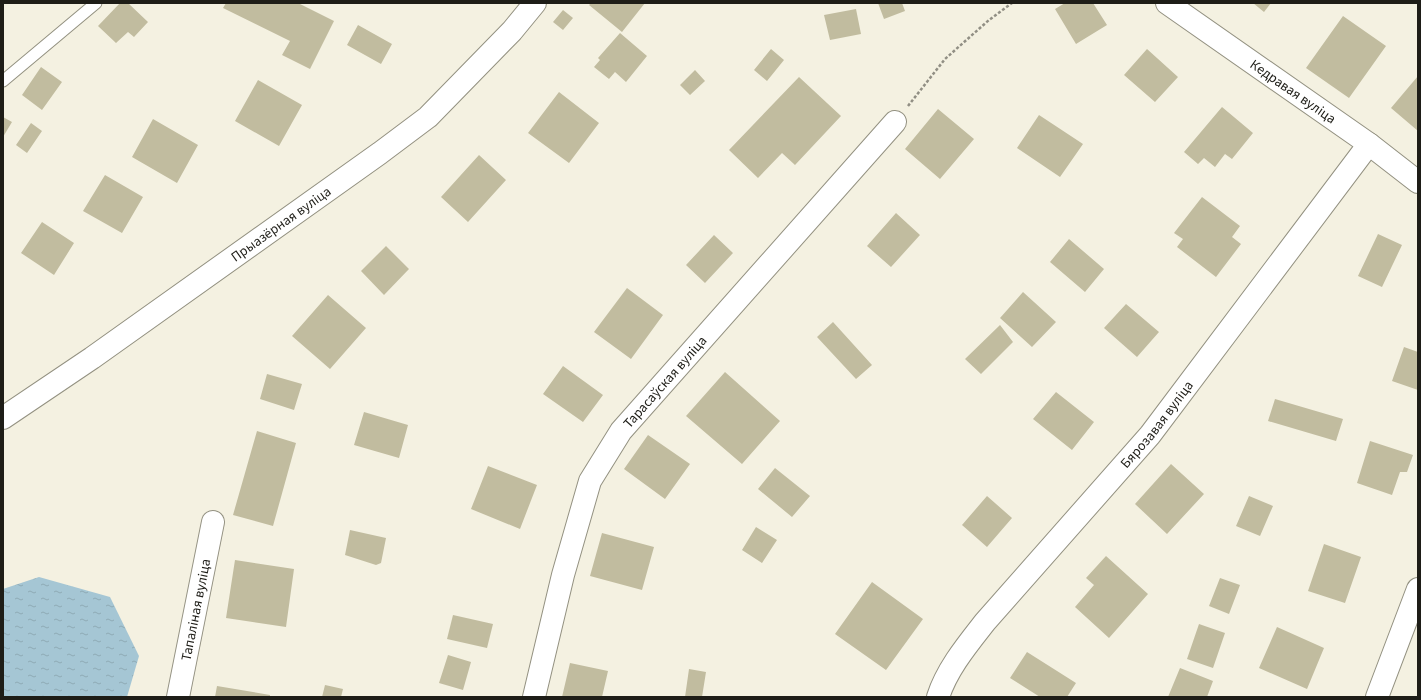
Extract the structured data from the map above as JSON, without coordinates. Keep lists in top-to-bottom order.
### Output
{
  "streets": {
    "street": [
      "Кедравая вуліца",
      "Прыазёрная вуліца",
      "Тарасаўская вуліца",
      "Бярозавая вуліца",
      "Тапаліная вуліца"
    ]
  },
  "crossings": [
    ["Кедравая вуліца", "Бярозавая вуліца"]
  ]
}
